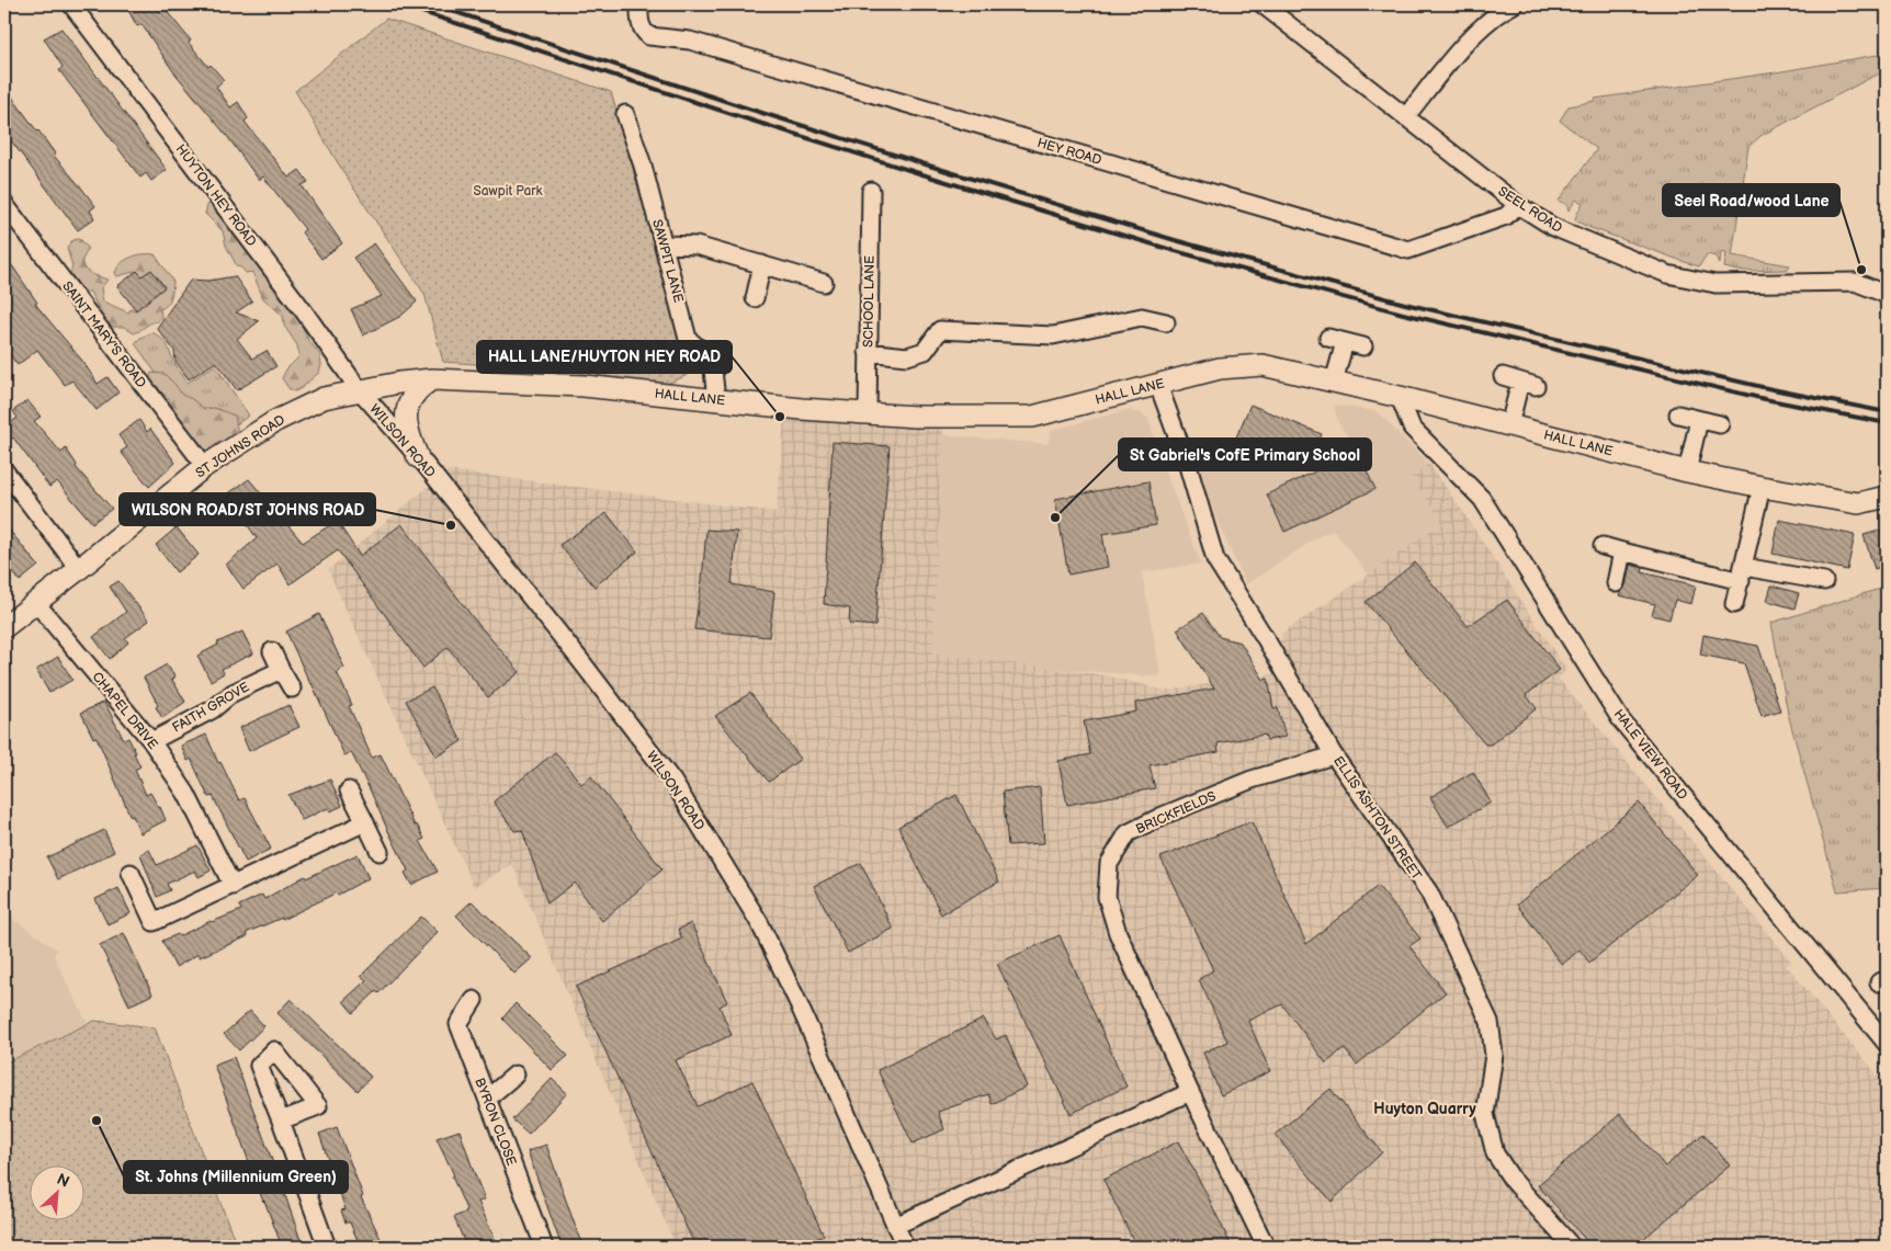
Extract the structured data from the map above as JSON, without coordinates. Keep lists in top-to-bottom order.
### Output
{
  "streets": {
    "street": [
      "HEY ROAD",
      "HUYTON HEY ROAD",
      "SEEL ROAD",
      "SAWPIT LANE",
      "SCHOOL LANE",
      "SAINT MARY'S ROAD",
      "HALL LANE",
      "WILSON ROAD",
      "ST JOHNS ROAD",
      "FAITH GROVE",
      "CHAPEL DRIVE",
      "HALE VIEW ROAD",
      "BRICKFIELDS",
      "ELLIS ASHTON STREET",
      "BYRON CLOSE"
    ]
  },
  "crossings": [
    ["HEY ROAD", "SEEL ROAD"],
    ["HUYTON HEY ROAD", "HALL LANE"],
    ["HUYTON HEY ROAD", "WILSON ROAD"],
    ["HUYTON HEY ROAD", "ST JOHNS ROAD"],
    ["SAWPIT LANE", "HALL LANE"],
    ["SCHOOL LANE", "HALL LANE"],
    ["SAINT MARY'S ROAD", "ST JOHNS ROAD"],
    ["HALL LANE", "WILSON ROAD"],
    ["HALL LANE", "ST JOHNS ROAD"],
    ["HALL LANE", "HALE VIEW ROAD"],
    ["HALL LANE", "ELLIS ASHTON STREET"],
    ["WILSON ROAD", "ST JOHNS ROAD"],
    ["ST JOHNS ROAD", "CHAPEL DRIVE"],
    ["FAITH GROVE", "CHAPEL DRIVE"],
    ["BRICKFIELDS", "ELLIS ASHTON STREET"]
  ],
  "districts": ["Huyton Quarry"],
  "parks": ["Sawpit Park"],
  "places": [
    "Seel Road/wood Lane",
    "HALL LANE/HUYTON HEY ROAD",
    "St Gabriel's CofE Primary School",
    "WILSON ROAD/ST JOHNS ROAD",
    "St. Johns (Millennium Green)"
  ],
  "north": "top right"
}
